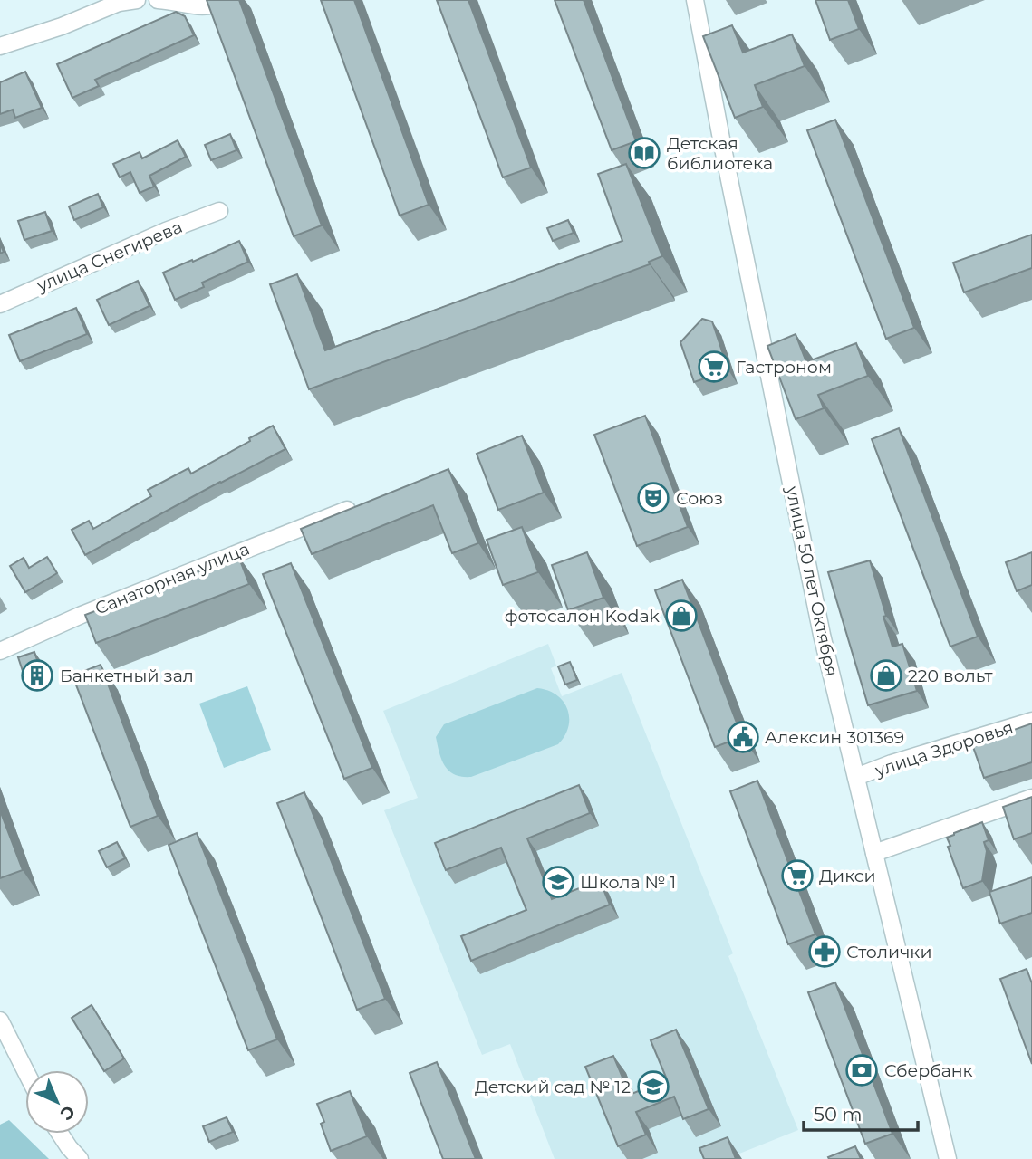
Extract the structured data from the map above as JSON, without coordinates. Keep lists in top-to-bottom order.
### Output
{
  "streets": {
    "street": [
      "улица Снегирева",
      "Санаторная улица",
      "улица 50 лет Октября",
      "улица Здоровья"
    ]
  },
  "crossings": [
    ["улица 50 лет Октября", "улица Здоровья"]
  ],
  "places": {
    "library": ["Детская библиотека"],
    "supermarket": ["Гастроном", "Дикси"],
    "theatre": ["Союз"],
    "shop": ["фотосалон Kodak", "220 вольт"],
    "building": ["Банкетный зал"],
    "public building": ["Алексин 301369"],
    "school or university": ["Школа № 1", "Детский сад № 12"],
    "pharmacy": ["Столички"],
    "bank": ["Сбербанк"]
  },
  "scale_bar": "50 m",
  "north": "bottom right"
}
